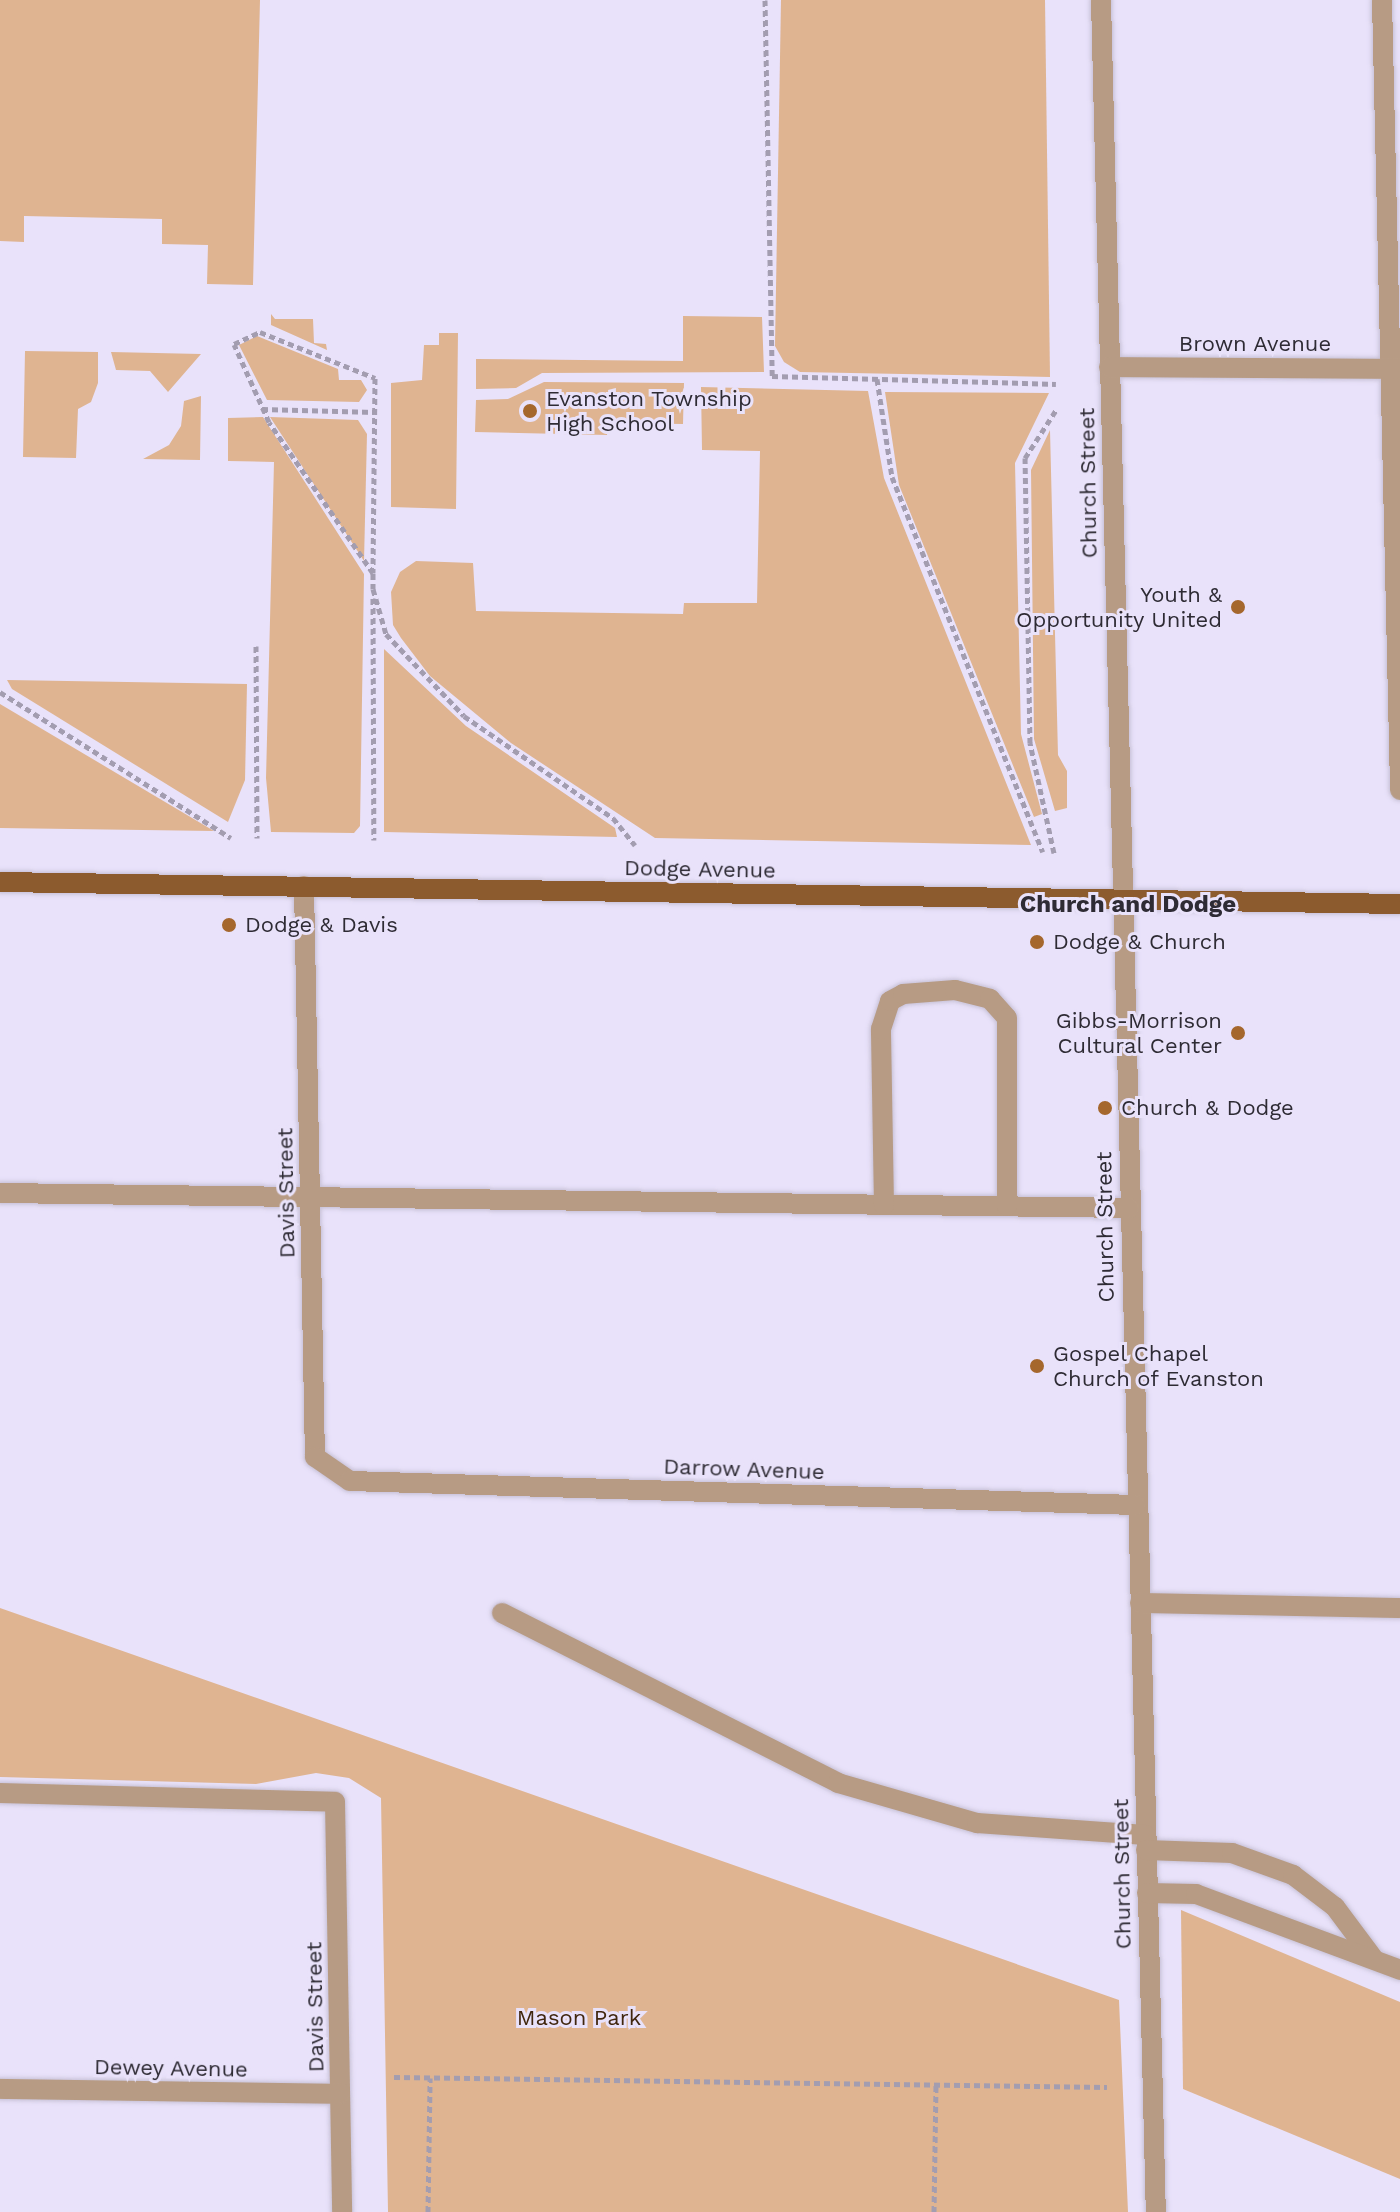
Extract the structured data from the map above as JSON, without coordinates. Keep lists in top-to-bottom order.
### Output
{
  "streets": {
    "main road": ["Dodge Avenue"],
    "street": [
      "Brown Avenue",
      "Church Street",
      "Davis Street",
      "Darrow Avenue",
      "Dewey Avenue"
    ]
  },
  "crossings": [
    ["Brown Avenue", "Church Street"],
    ["Church Street", "Dodge Avenue"],
    ["Church Street", "Darrow Avenue"],
    ["Dodge Avenue", "Davis Street"],
    ["Davis Street", "Darrow Avenue"],
    ["Davis Street", "Dewey Avenue"]
  ],
  "districts": ["Church and Dodge"],
  "parks": ["Mason Park"],
  "places": [
    "Evanston Township High School",
    "Youth & Opportunity United",
    "Dodge & Davis",
    "Dodge & Church",
    "Gibbs-Morrison Cultural Center",
    "Church & Dodge",
    "Gospel Chapel Church of Evanston"
  ]
}
